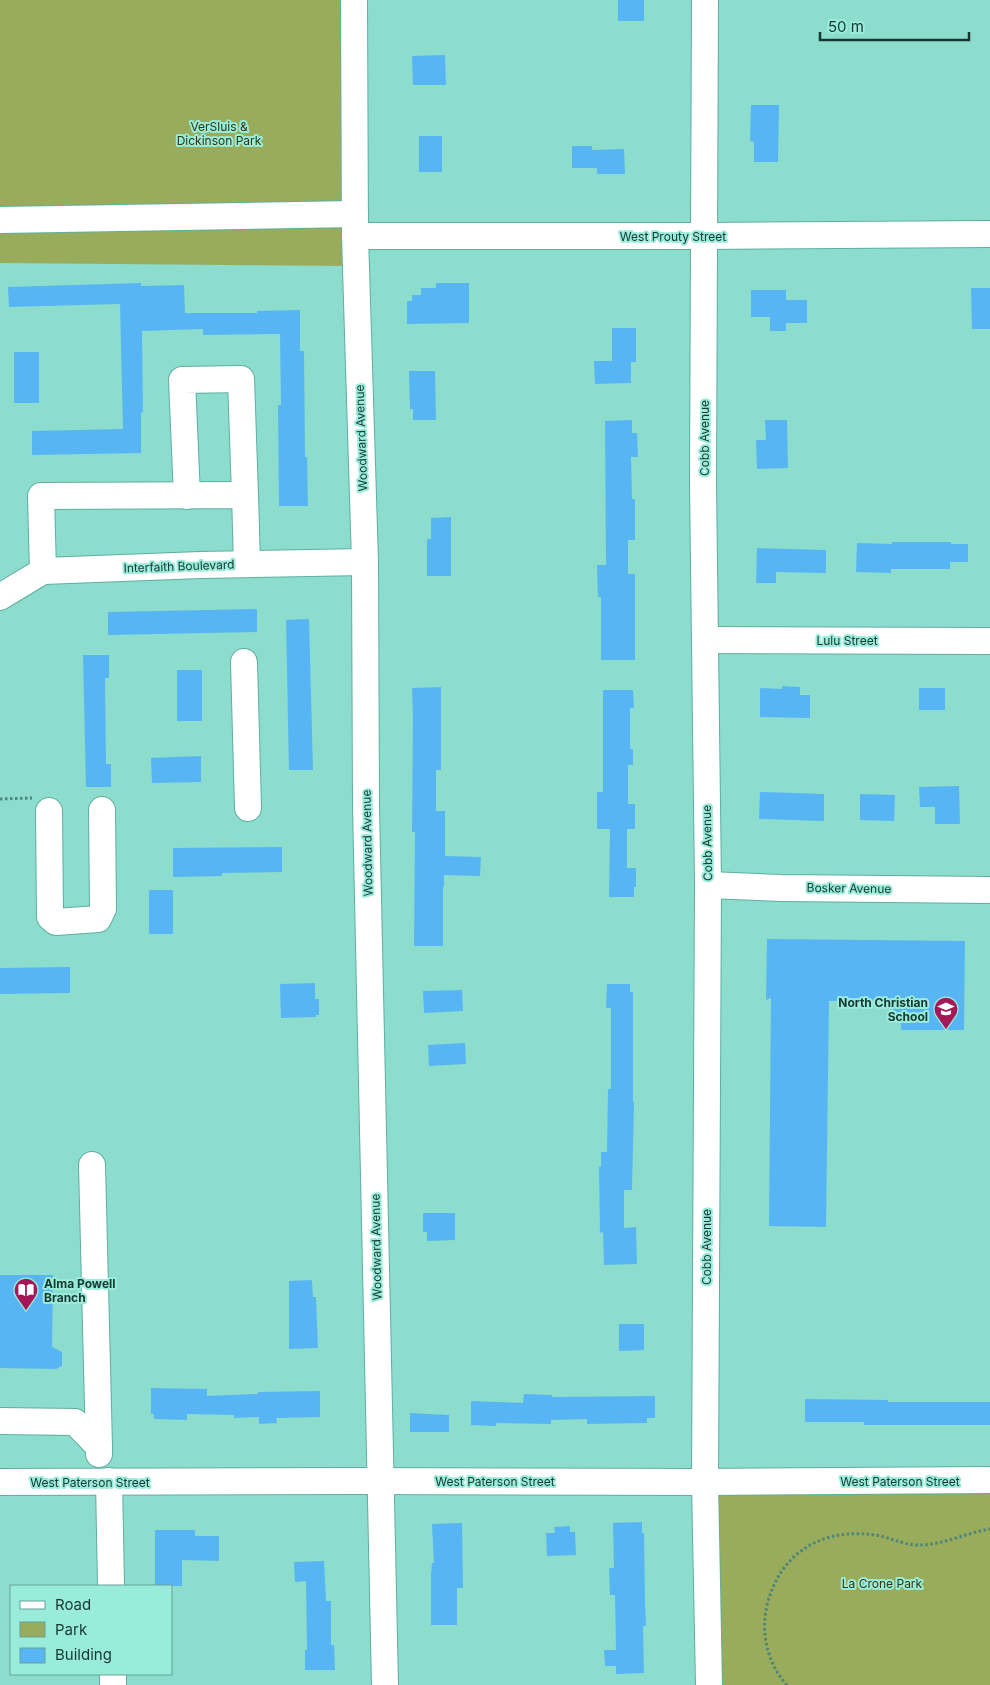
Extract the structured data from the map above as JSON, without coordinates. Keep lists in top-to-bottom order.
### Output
{
  "streets": {
    "street": [
      "West Prouty Street",
      "Woodward Avenue",
      "Cobb Avenue",
      "Interfaith Boulevard",
      "Lulu Street",
      "Bosker Avenue",
      "West Paterson Street"
    ]
  },
  "crossings": [
    ["West Prouty Street", "Woodward Avenue"],
    ["West Prouty Street", "Cobb Avenue"],
    ["Woodward Avenue", "Interfaith Boulevard"],
    ["Woodward Avenue", "West Paterson Street"],
    ["Cobb Avenue", "Lulu Street"],
    ["Cobb Avenue", "Bosker Avenue"],
    ["Cobb Avenue", "West Paterson Street"]
  ],
  "parks": ["VerSluis & Dickinson Park", "La Crone Park"],
  "places": {
    "school or university": ["North Christian School"],
    "library": ["Alma Powell Branch"]
  },
  "legend": ["Road", "Park", "Building"],
  "scale_bar": "50 m"
}
